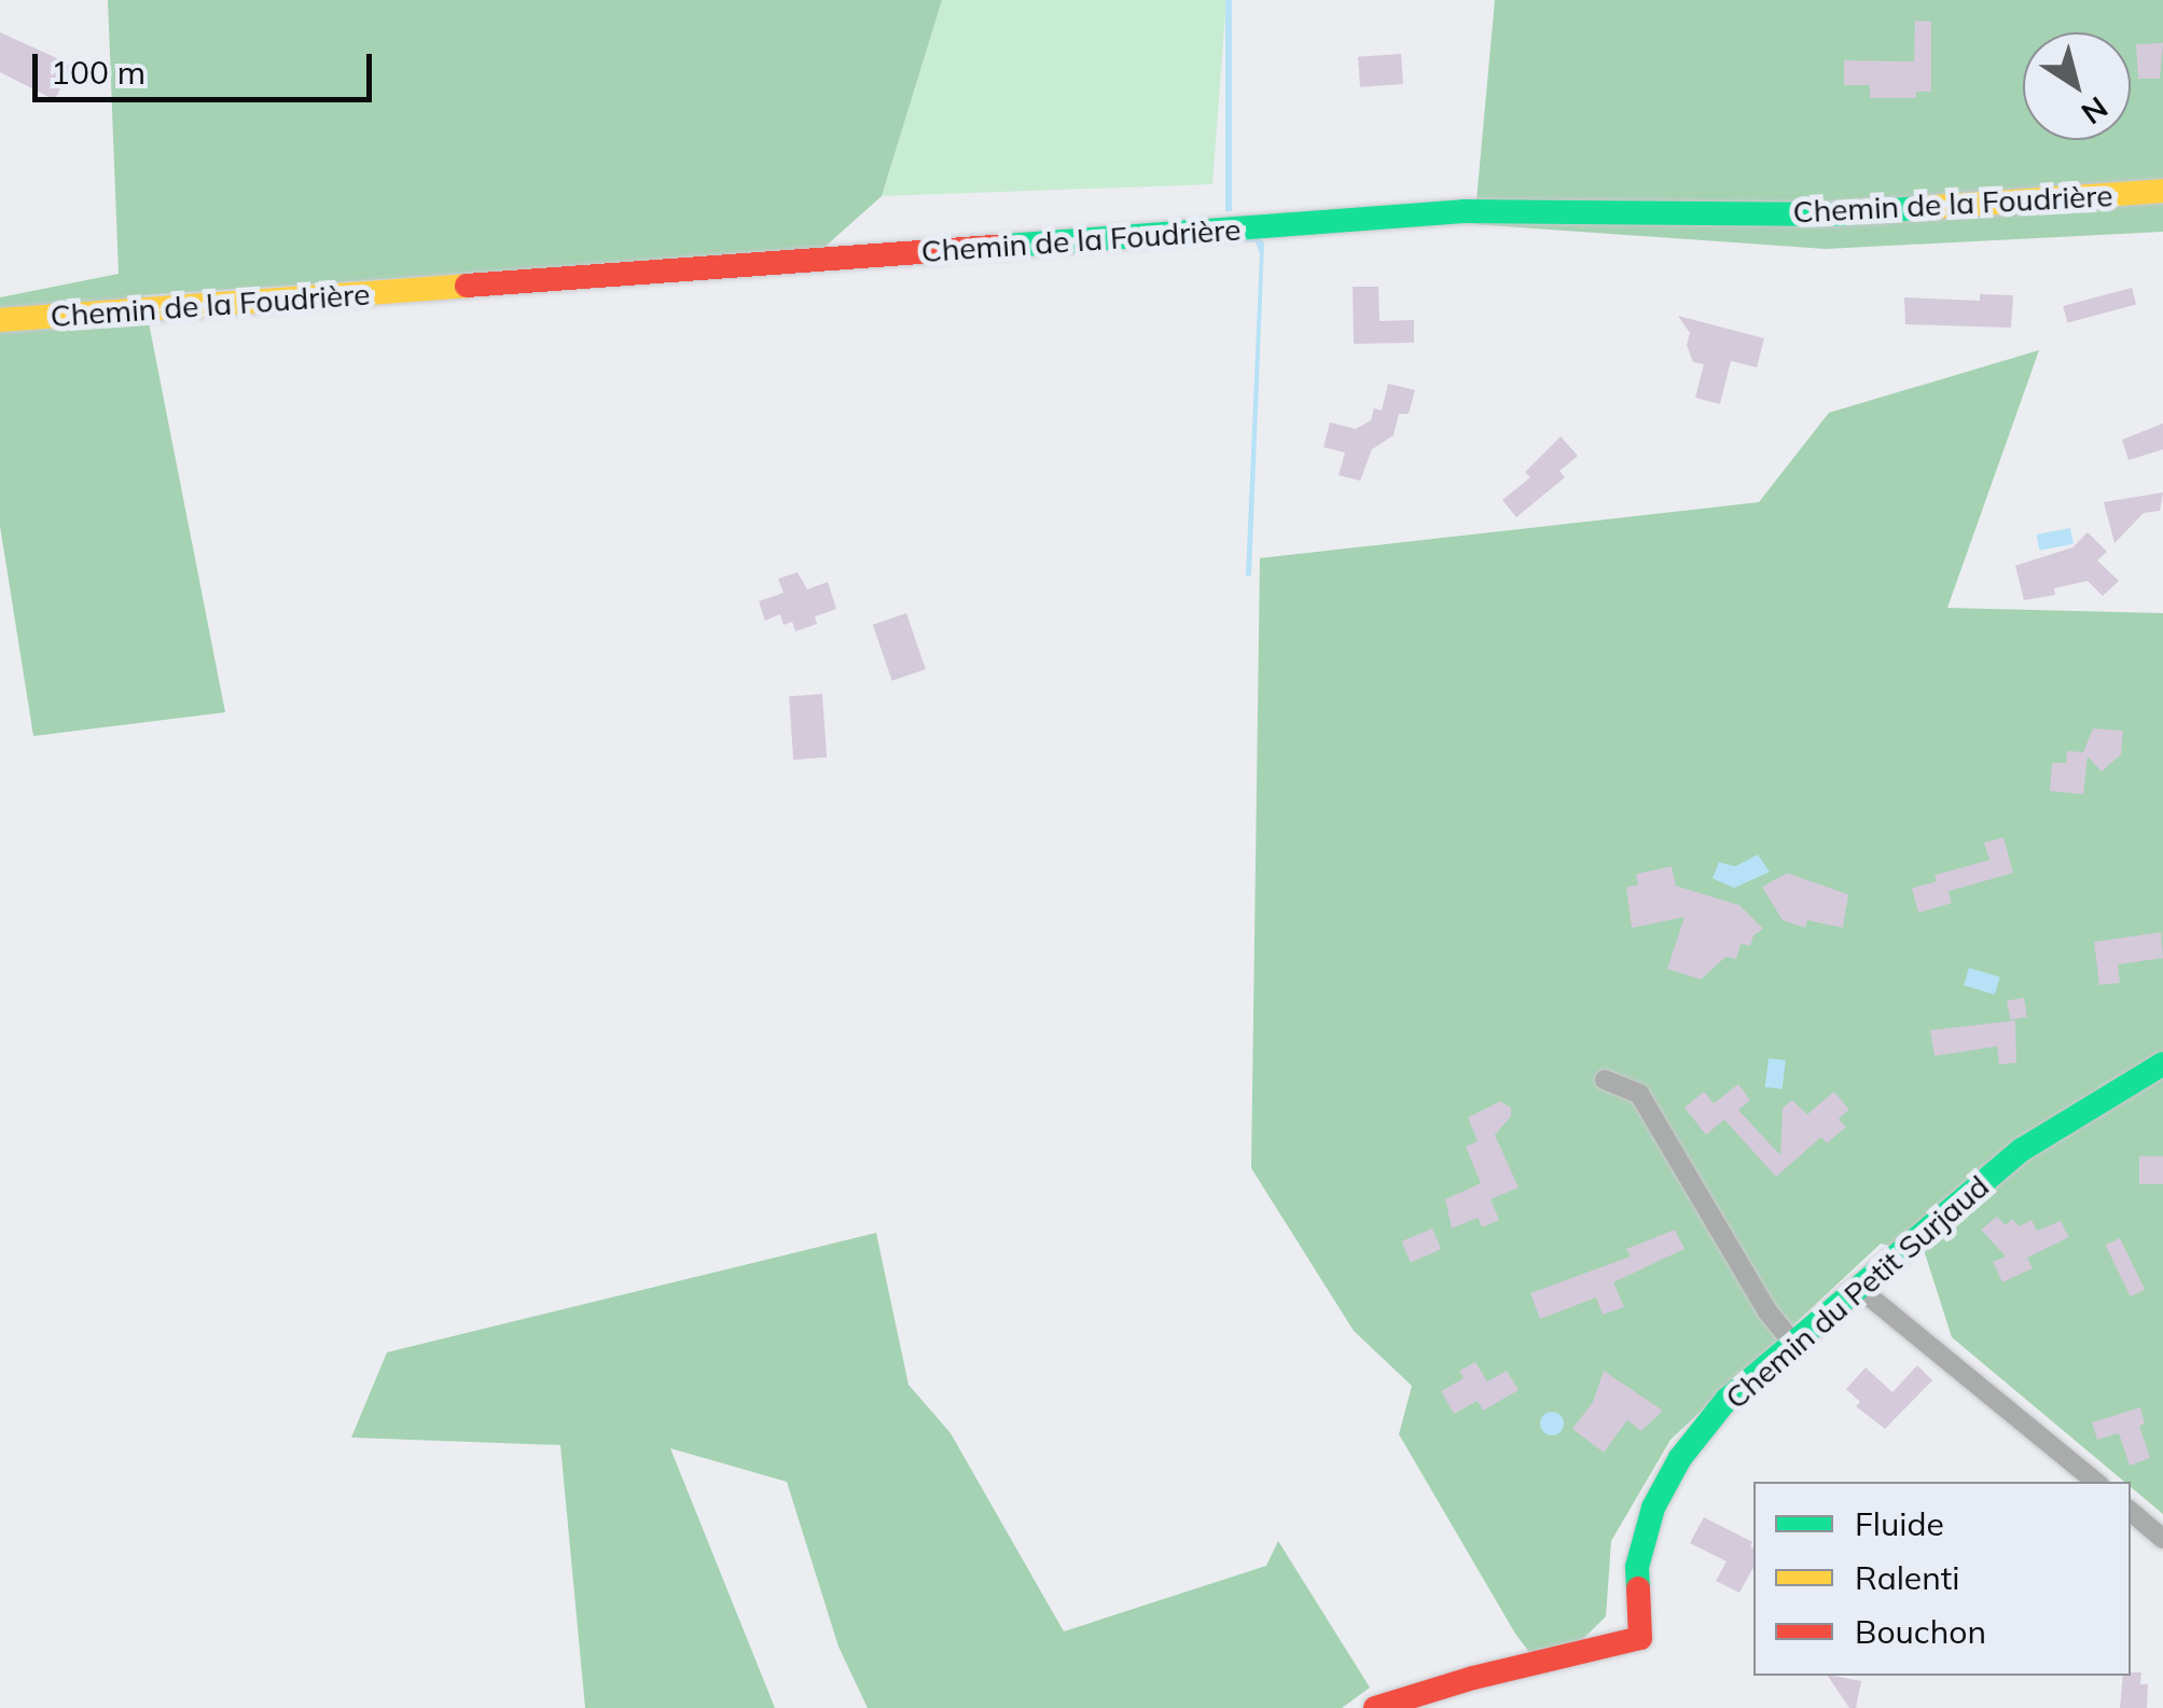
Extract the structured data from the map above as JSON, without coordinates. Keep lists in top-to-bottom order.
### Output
{
  "streets": {
    "street": ["Chemin de la Foudrière", "Chemin du Petit Surjaud"]
  },
  "legend": ["Fluide", "Ralenti", "Bouchon"],
  "scale_bar": "100 m",
  "north": "bottom right"
}
